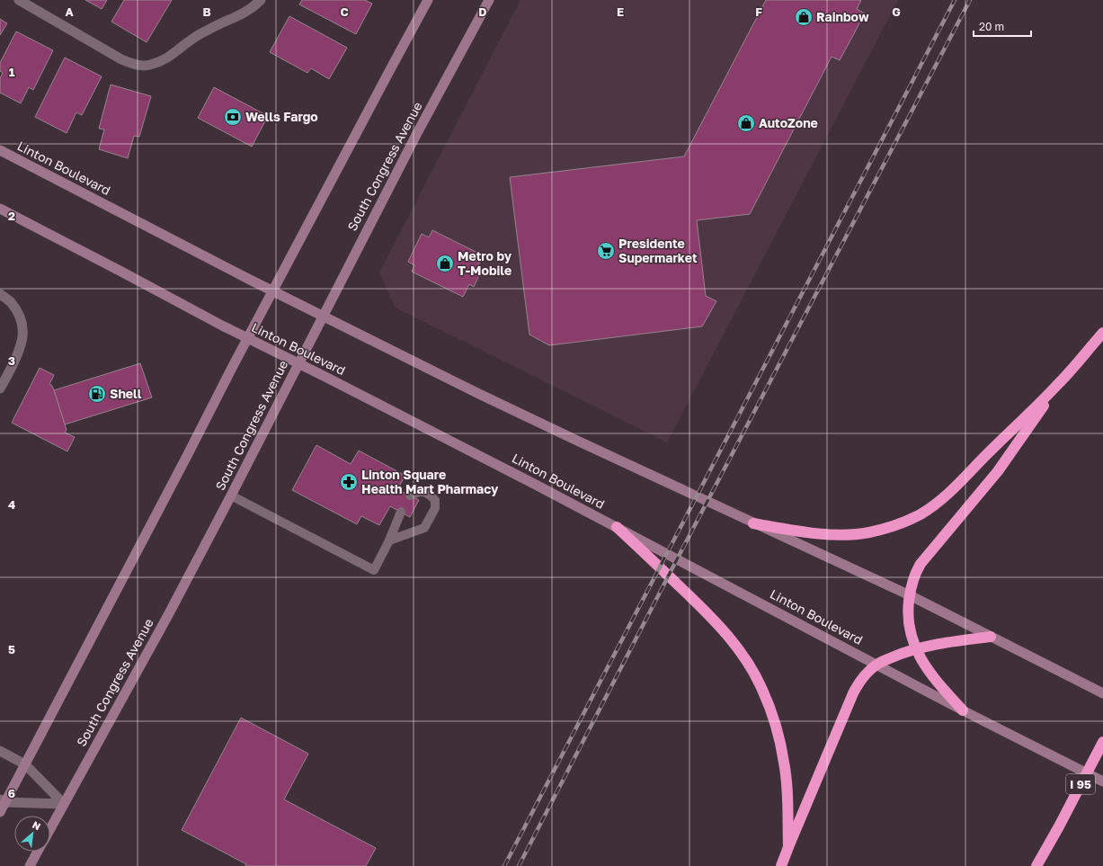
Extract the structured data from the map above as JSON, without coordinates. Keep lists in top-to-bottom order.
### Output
{
  "streets": {
    "highway": ["I 95"],
    "main road": ["South Congress Avenue", "Linton Boulevard"]
  },
  "crossings": [
    ["South Congress Avenue", "Linton Boulevard"]
  ],
  "places": {
    "shop": ["Rainbow", "AutoZone", "Metro by T-Mobile"],
    "bank": ["Wells Fargo"],
    "supermarket": ["Presidente Supermarket"],
    "fuel station": ["Shell"],
    "pharmacy": ["Linton Square Health Mart Pharmacy"]
  },
  "scale_bar": "20 m",
  "north": "top right",
  "grid": {
    "columns": [
      "A",
      "B",
      "C",
      "D",
      "E",
      "F",
      "G"
    ],
    "rows": [
      "1",
      "2",
      "3",
      "4",
      "5",
      "6"
    ]
  }
}
